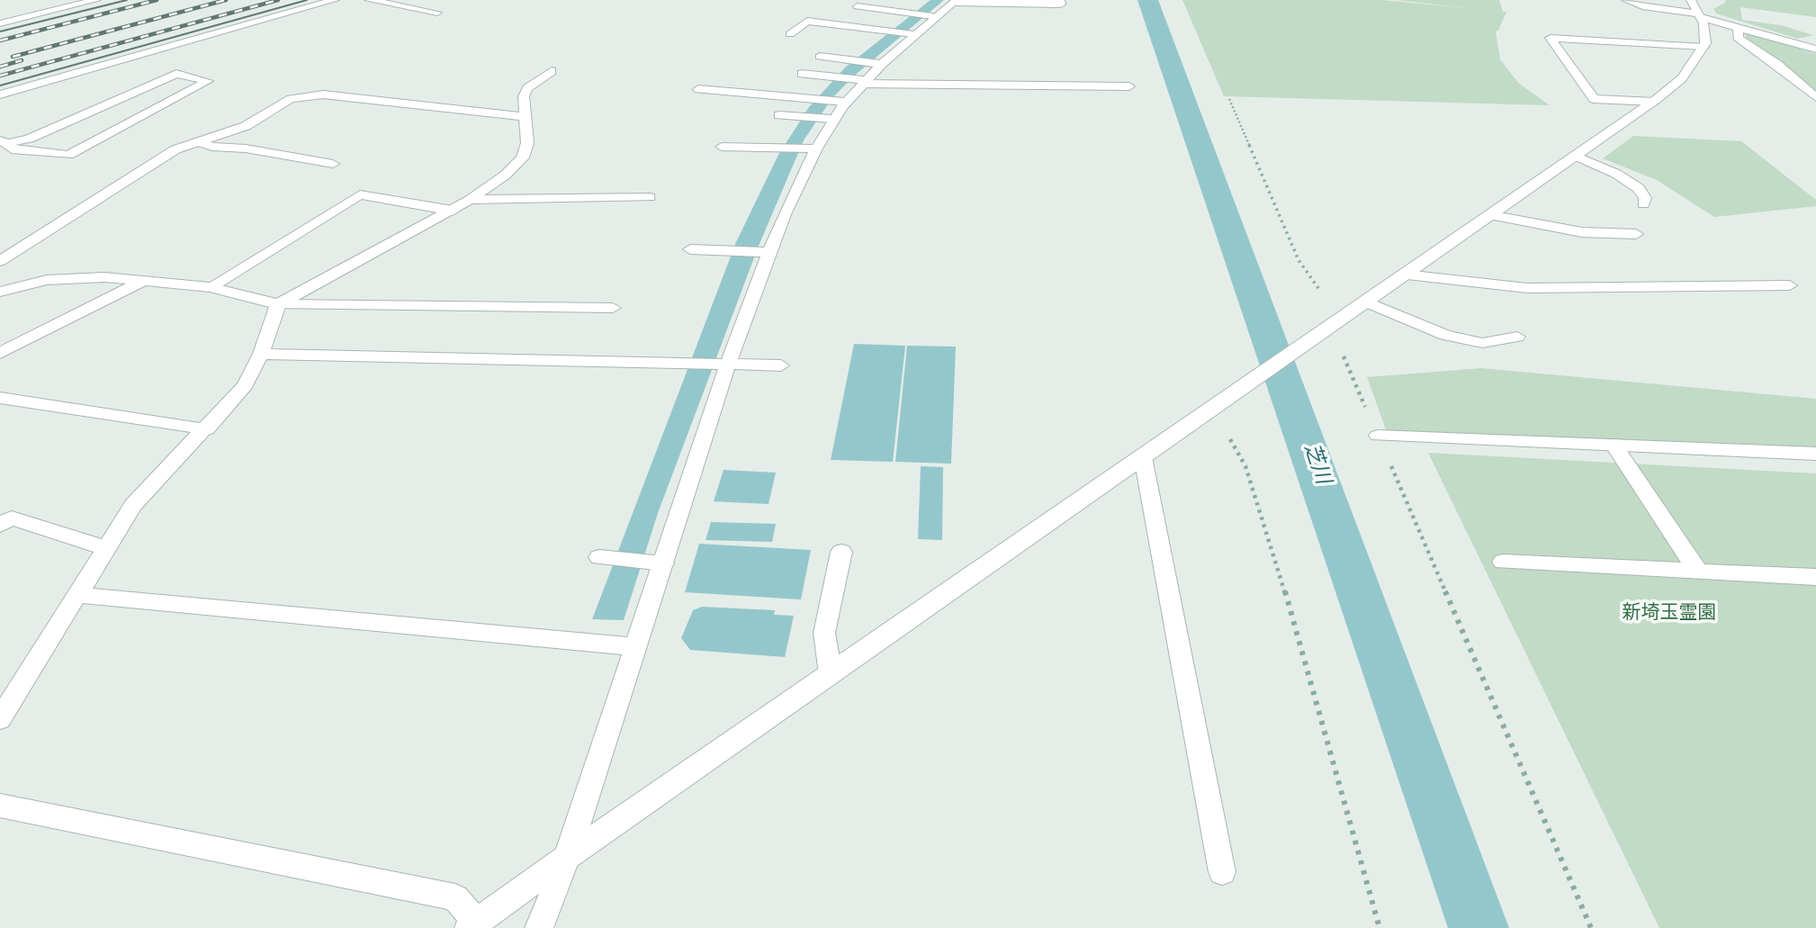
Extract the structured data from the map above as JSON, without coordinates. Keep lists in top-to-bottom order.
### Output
{
  "water": ["芝川"],
  "parks": ["新埼玉霊園"]
}
